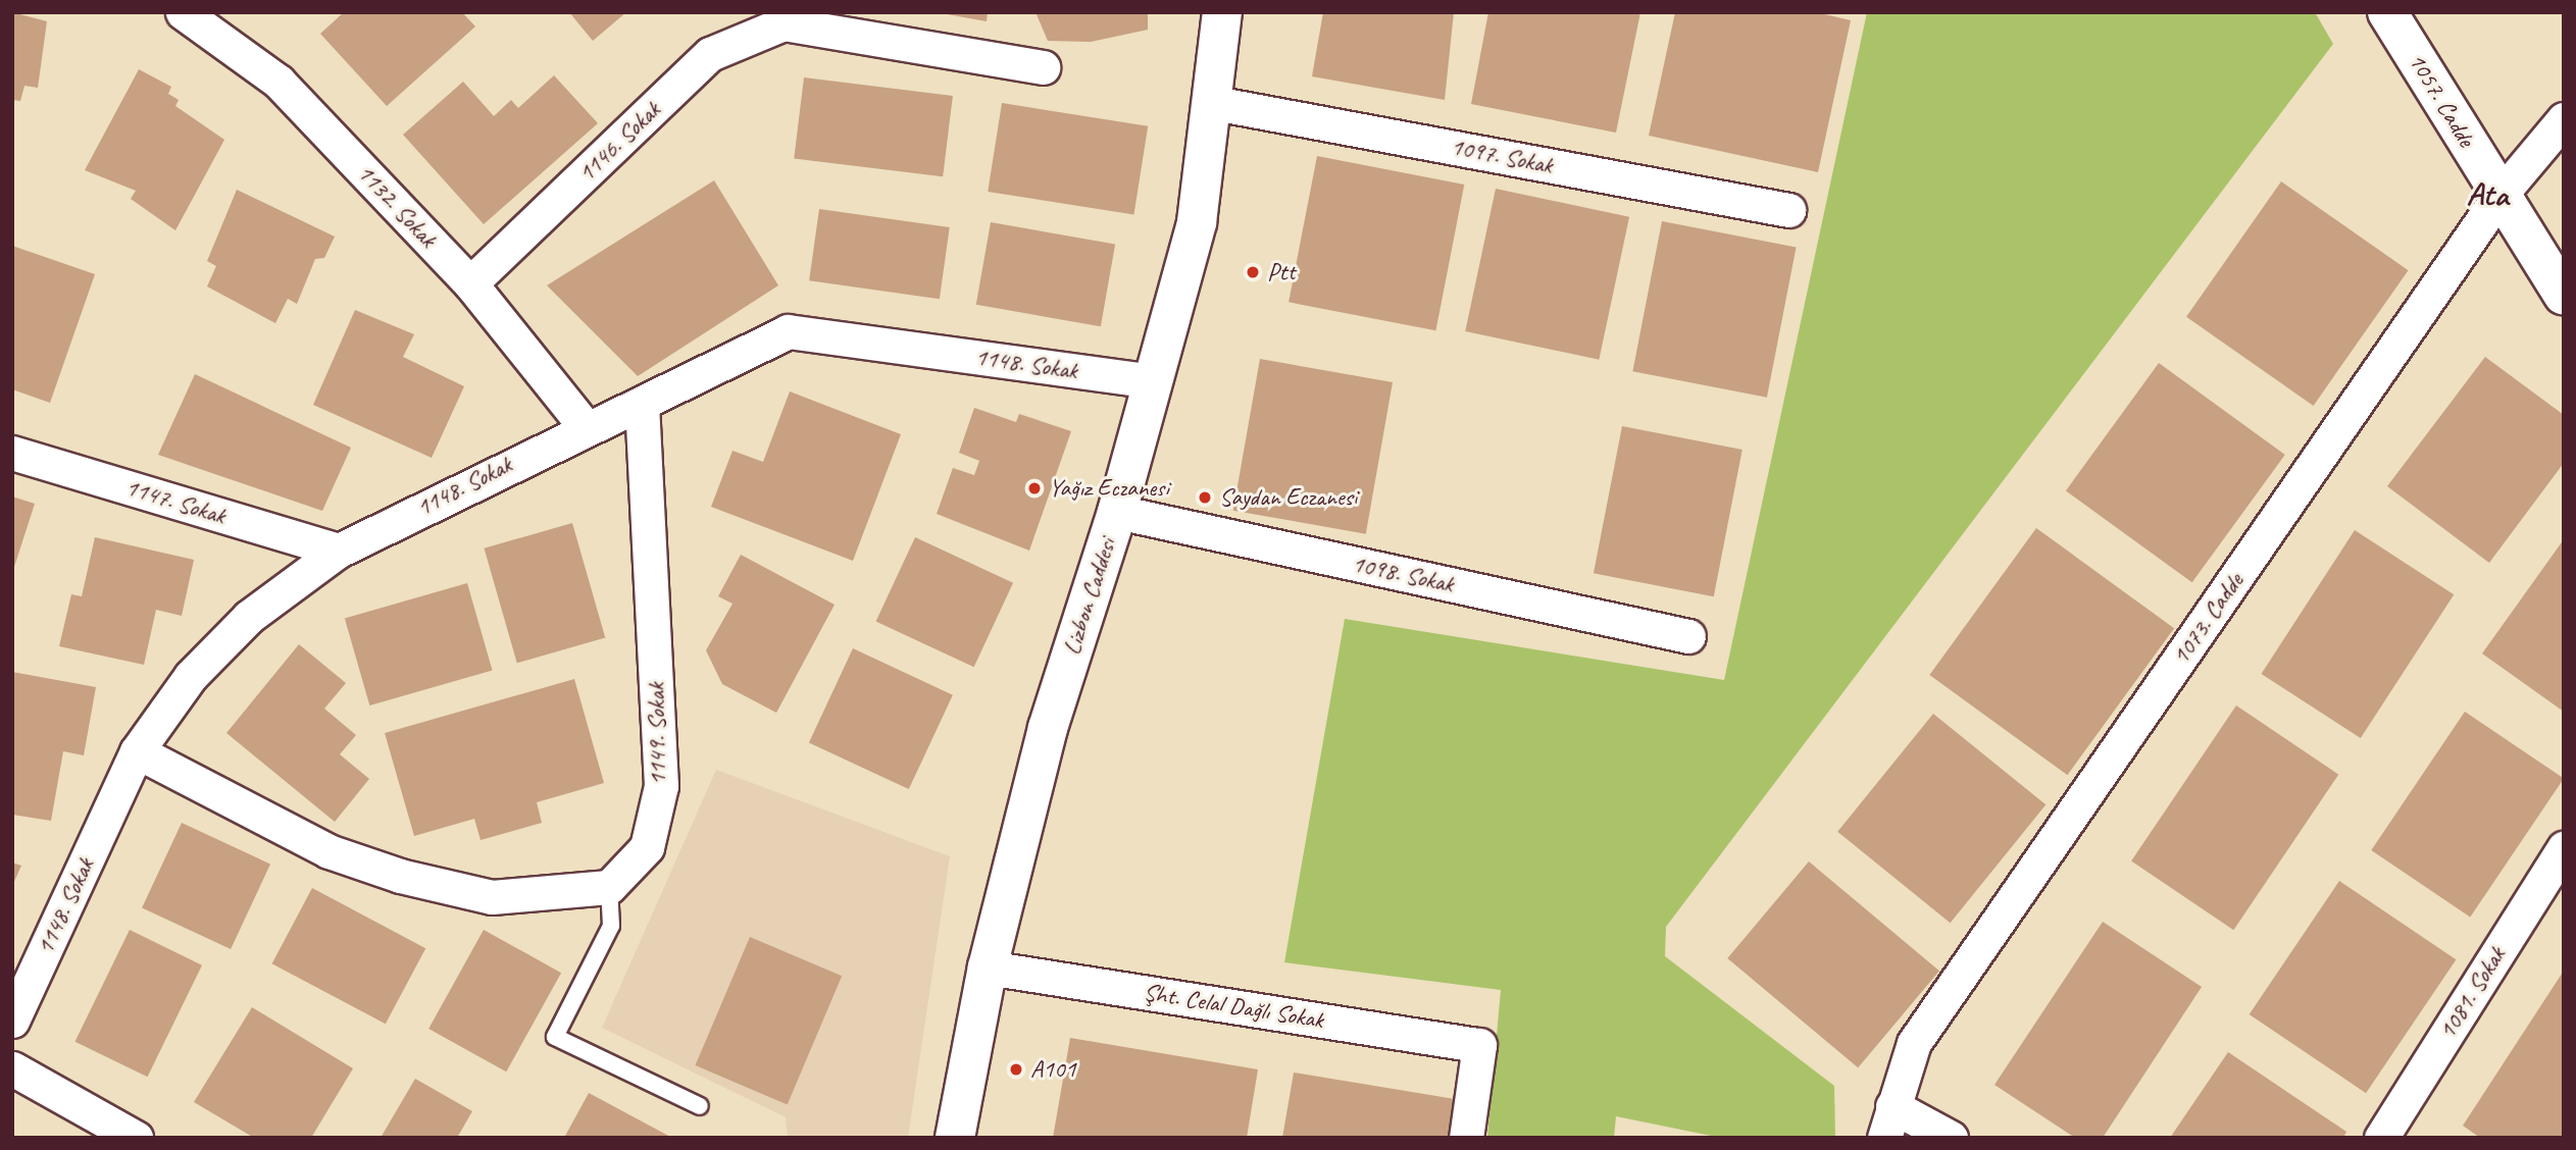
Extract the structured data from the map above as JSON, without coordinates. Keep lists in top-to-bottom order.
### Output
{
  "streets": {
    "main road": ["1057. Cadde", "Lizbon Caddesi"],
    "street": [
      "1146. Sokak",
      "1097. Sokak",
      "1132. Sokak",
      "1148. Sokak",
      "1147. Sokak",
      "1098. Sokak",
      "1073. Cadde",
      "1149. Sokak",
      "1081. Sokak",
      "Şht. Celal Dağlı Sokak"
    ]
  },
  "crossings": [
    ["1057. Cadde", "1073. Cadde"],
    ["1146. Sokak", "1132. Sokak"],
    ["1097. Sokak", "Lizbon Caddesi"],
    ["1132. Sokak", "1148. Sokak"],
    ["1148. Sokak", "1147. Sokak"],
    ["1148. Sokak", "Lizbon Caddesi"],
    ["1148. Sokak", "1149. Sokak"],
    ["1098. Sokak", "Lizbon Caddesi"],
    ["Lizbon Caddesi", "Şht. Celal Dağlı Sokak"]
  ],
  "districts": ["Ata"],
  "places": [
    "Ptt",
    "Yağız Eczanesi",
    "Saydan Eczanesi",
    "A101"
  ]
}
